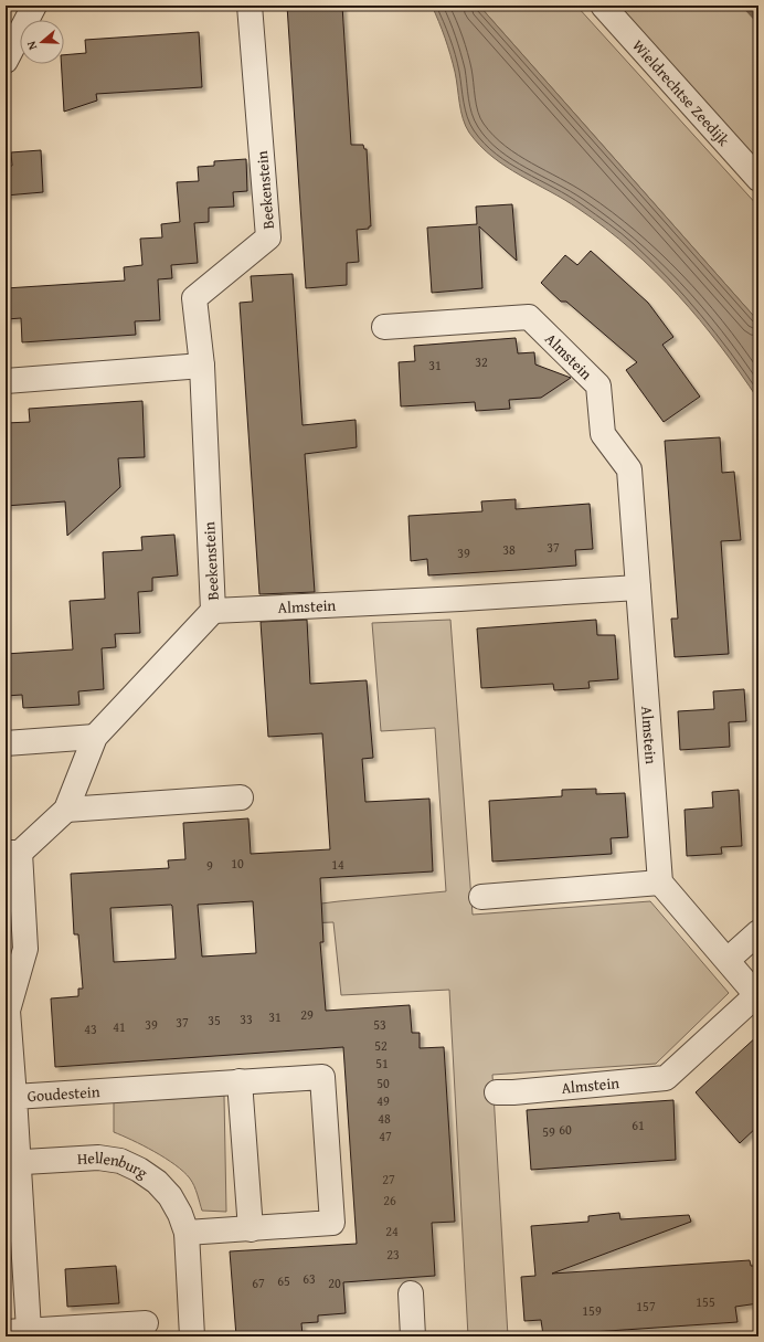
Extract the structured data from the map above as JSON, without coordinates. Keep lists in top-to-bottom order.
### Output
{
  "streets": {
    "street": [
      "Wieldrechtse Zeedijk",
      "Beekenstein",
      "Almstein",
      "Goudestein",
      "Hellenburg"
    ]
  },
  "crossings": [
    ["Beekenstein", "Almstein"],
    ["Beekenstein", "Goudestein"],
    ["Goudestein", "Hellenburg"]
  ],
  "house_numbers": [
    "32",
    "31",
    "37",
    "38",
    "39",
    "10",
    "14",
    "9",
    "29",
    "31",
    "33",
    "35",
    "37",
    "39",
    "53",
    "41",
    "43",
    "52",
    "51",
    "50",
    "49",
    "48",
    "61",
    "60",
    "59",
    "47",
    "27",
    "26",
    "24",
    "23",
    "63",
    "65",
    "67",
    "20",
    "155",
    "157",
    "159"
  ],
  "north": "left"
}
